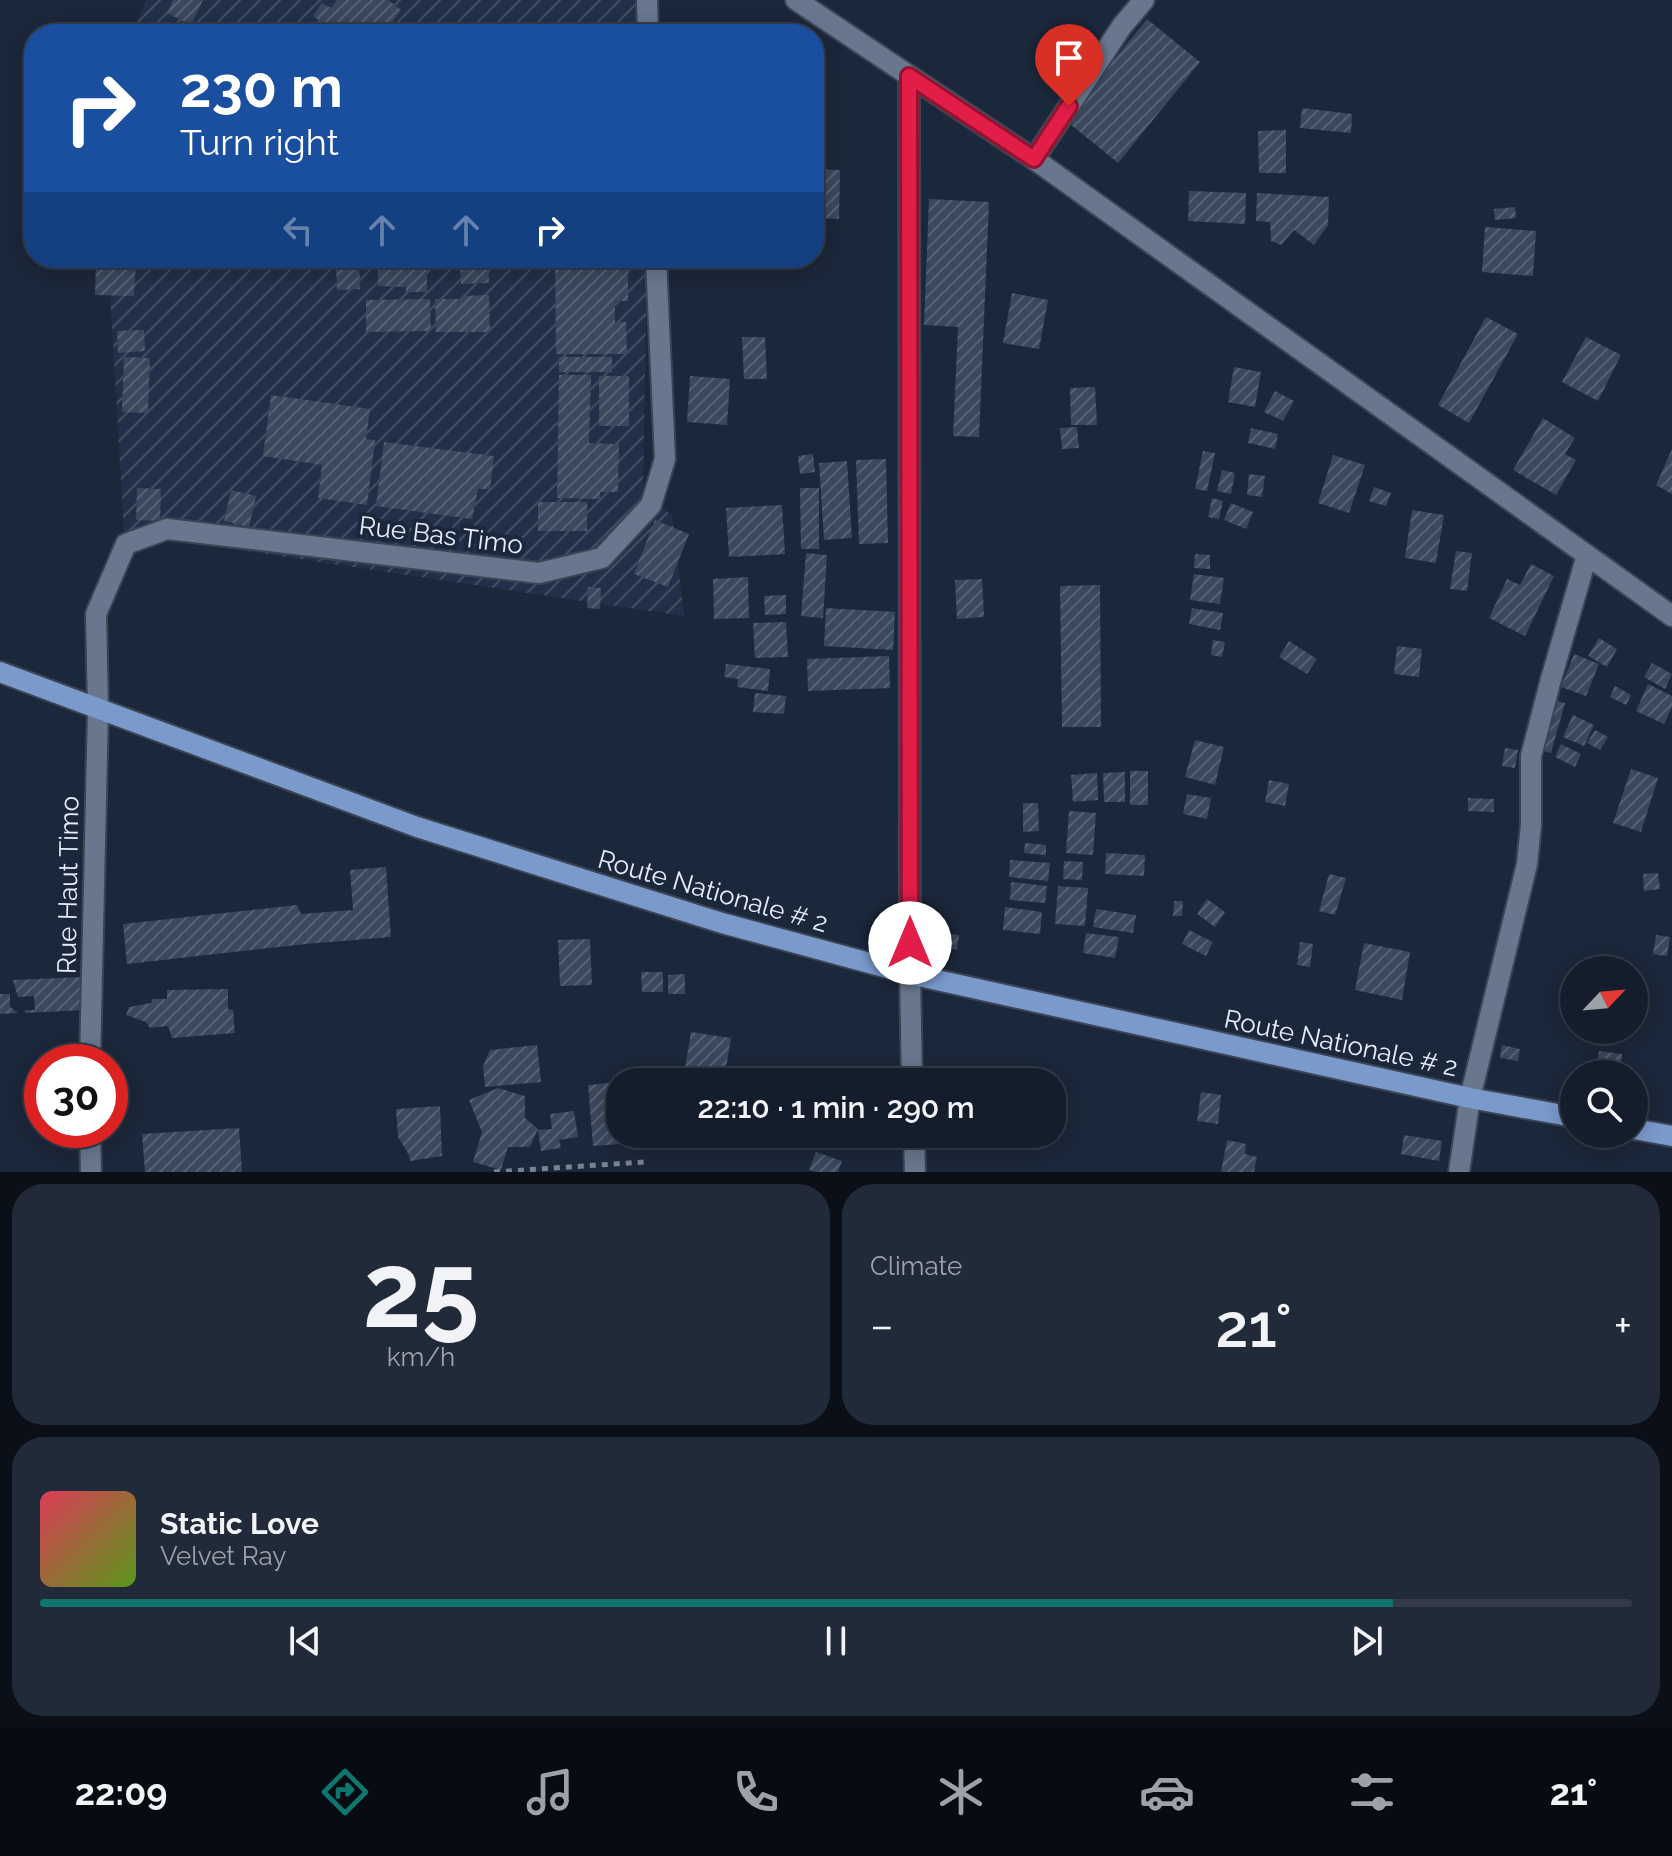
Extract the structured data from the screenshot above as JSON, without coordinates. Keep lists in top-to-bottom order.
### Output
{
  "streets": {
    "main road": ["Route Nationale # 2"],
    "street": ["Rue Bas Timo", "Rue Haut Timo"]
  },
  "crossings": [
    ["Rue Bas Timo", "Rue Haut Timo"],
    ["Rue Bas Timo", "Route Nationale # 2"],
    ["Rue Haut Timo", "Route Nationale # 2"]
  ],
  "north": "top right",
  "page": {
    "turn": ["230 m", "Turn right"],
    "limit": "30",
    "trip": "22:10 · 1 min · 290 m",
    "tile": [
      ["25", "km/h"],
      "Climate"
    ],
    "heat": ["−", "21°", "+"],
    "song": ["Static Love", "Velvet Ray"],
    "tabs": ["22:09", "21°"]
  }
}
